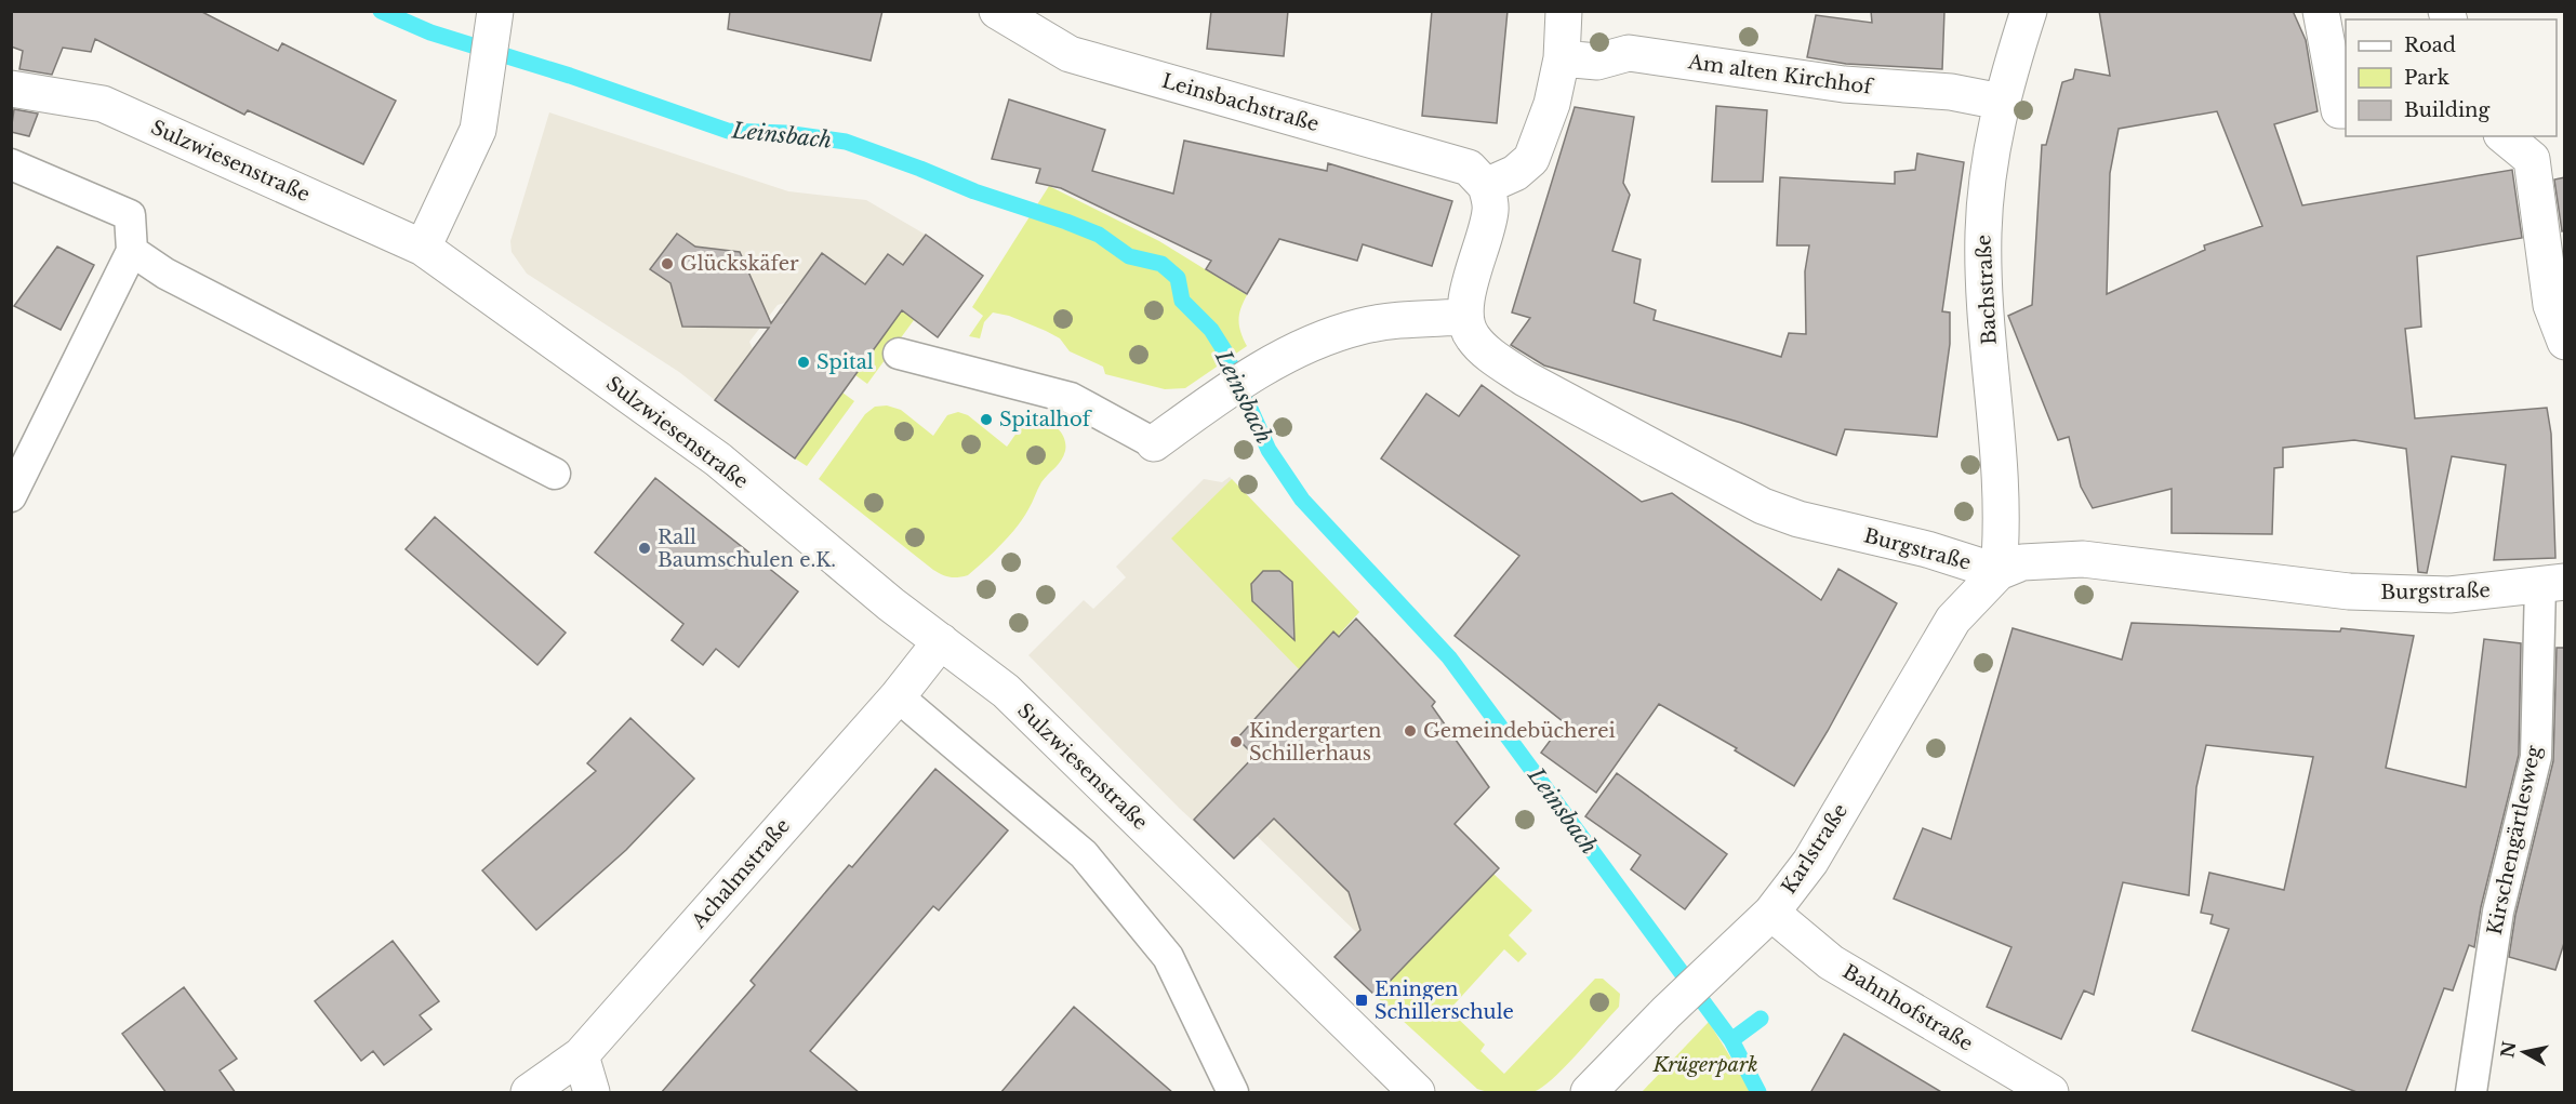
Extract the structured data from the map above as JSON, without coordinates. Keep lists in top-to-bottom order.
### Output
{
  "streets": {
    "street": [
      "Am alten Kirchhof",
      "Leinsbachstraße",
      "Sulzwiesenstraße",
      "Bachstraße",
      "Burgstraße",
      "Karlstraße",
      "Achalmstraße",
      "Bahnhofstraße"
    ],
    "lane": ["Kirschengärtlesweg"]
  },
  "crossings": [
    ["Am alten Kirchhof", "Bachstraße"],
    ["Sulzwiesenstraße", "Achalmstraße"],
    ["Bachstraße", "Burgstraße"],
    ["Bachstraße", "Karlstraße"],
    ["Burgstraße", "Kirschengärtlesweg"],
    ["Burgstraße", "Karlstraße"],
    ["Karlstraße", "Bahnhofstraße"]
  ],
  "water": ["Leinsbach"],
  "parks": ["Krügerpark"],
  "places": {
    "other": [
      "Glückskäfer",
      "Spital",
      "Spitalhof",
      "Rall Baumschulen e.K.",
      "Gemeindebücherei",
      "Kindergarten Schillerhaus"
    ],
    "transit": ["Eningen Schillerschule"]
  },
  "legend": ["Road", "Park", "Building"],
  "north": "left"
}
